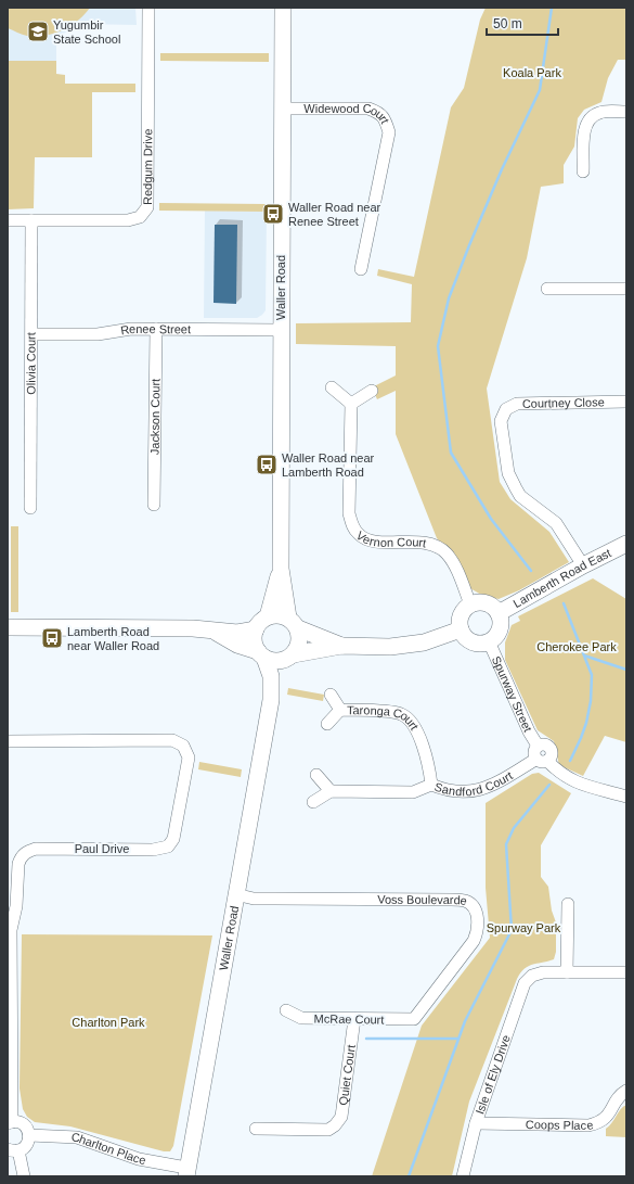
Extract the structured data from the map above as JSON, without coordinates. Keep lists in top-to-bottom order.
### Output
{
  "streets": {
    "street": [
      "Widewood Court",
      "Redgum Drive",
      "Waller Road",
      "Renee Street",
      "Olivia Court",
      "Courtney Close",
      "Jackson Court",
      "Vernon Court",
      "Lamberth Road East",
      "Spurway Street",
      "Taronga Court",
      "Sandford Court",
      "Paul Drive",
      "Voss Boulevarde",
      "McRae Court",
      "Quiet Court",
      "Isle of Ely Drive",
      "Coops Place",
      "Charlton Place"
    ]
  },
  "crossings": [
    ["Widewood Court", "Waller Road"],
    ["Redgum Drive", "Olivia Court"],
    ["Waller Road", "Renee Street"],
    ["Waller Road", "Voss Boulevarde"],
    ["Waller Road", "Charlton Place"],
    ["Renee Street", "Olivia Court"],
    ["Renee Street", "Jackson Court"],
    ["Courtney Close", "Lamberth Road East"],
    ["Vernon Court", "Lamberth Road East"],
    ["Vernon Court", "Spurway Street"],
    ["Lamberth Road East", "Spurway Street"],
    ["Spurway Street", "Sandford Court"],
    ["Taronga Court", "Sandford Court"],
    ["Voss Boulevarde", "McRae Court"],
    ["McRae Court", "Quiet Court"],
    ["Isle of Ely Drive", "Coops Place"]
  ],
  "parks": [
    "Koala Park",
    "Cherokee Park",
    "Spurway Park",
    "Charlton Park"
  ],
  "places": {
    "school or university": ["Yugumbir State School"],
    "bus stop": ["Waller Road near Renee Street", "Waller Road near Lamberth Road", "Lamberth Road near Waller Road"]
  },
  "scale_bar": "50 m"
}
